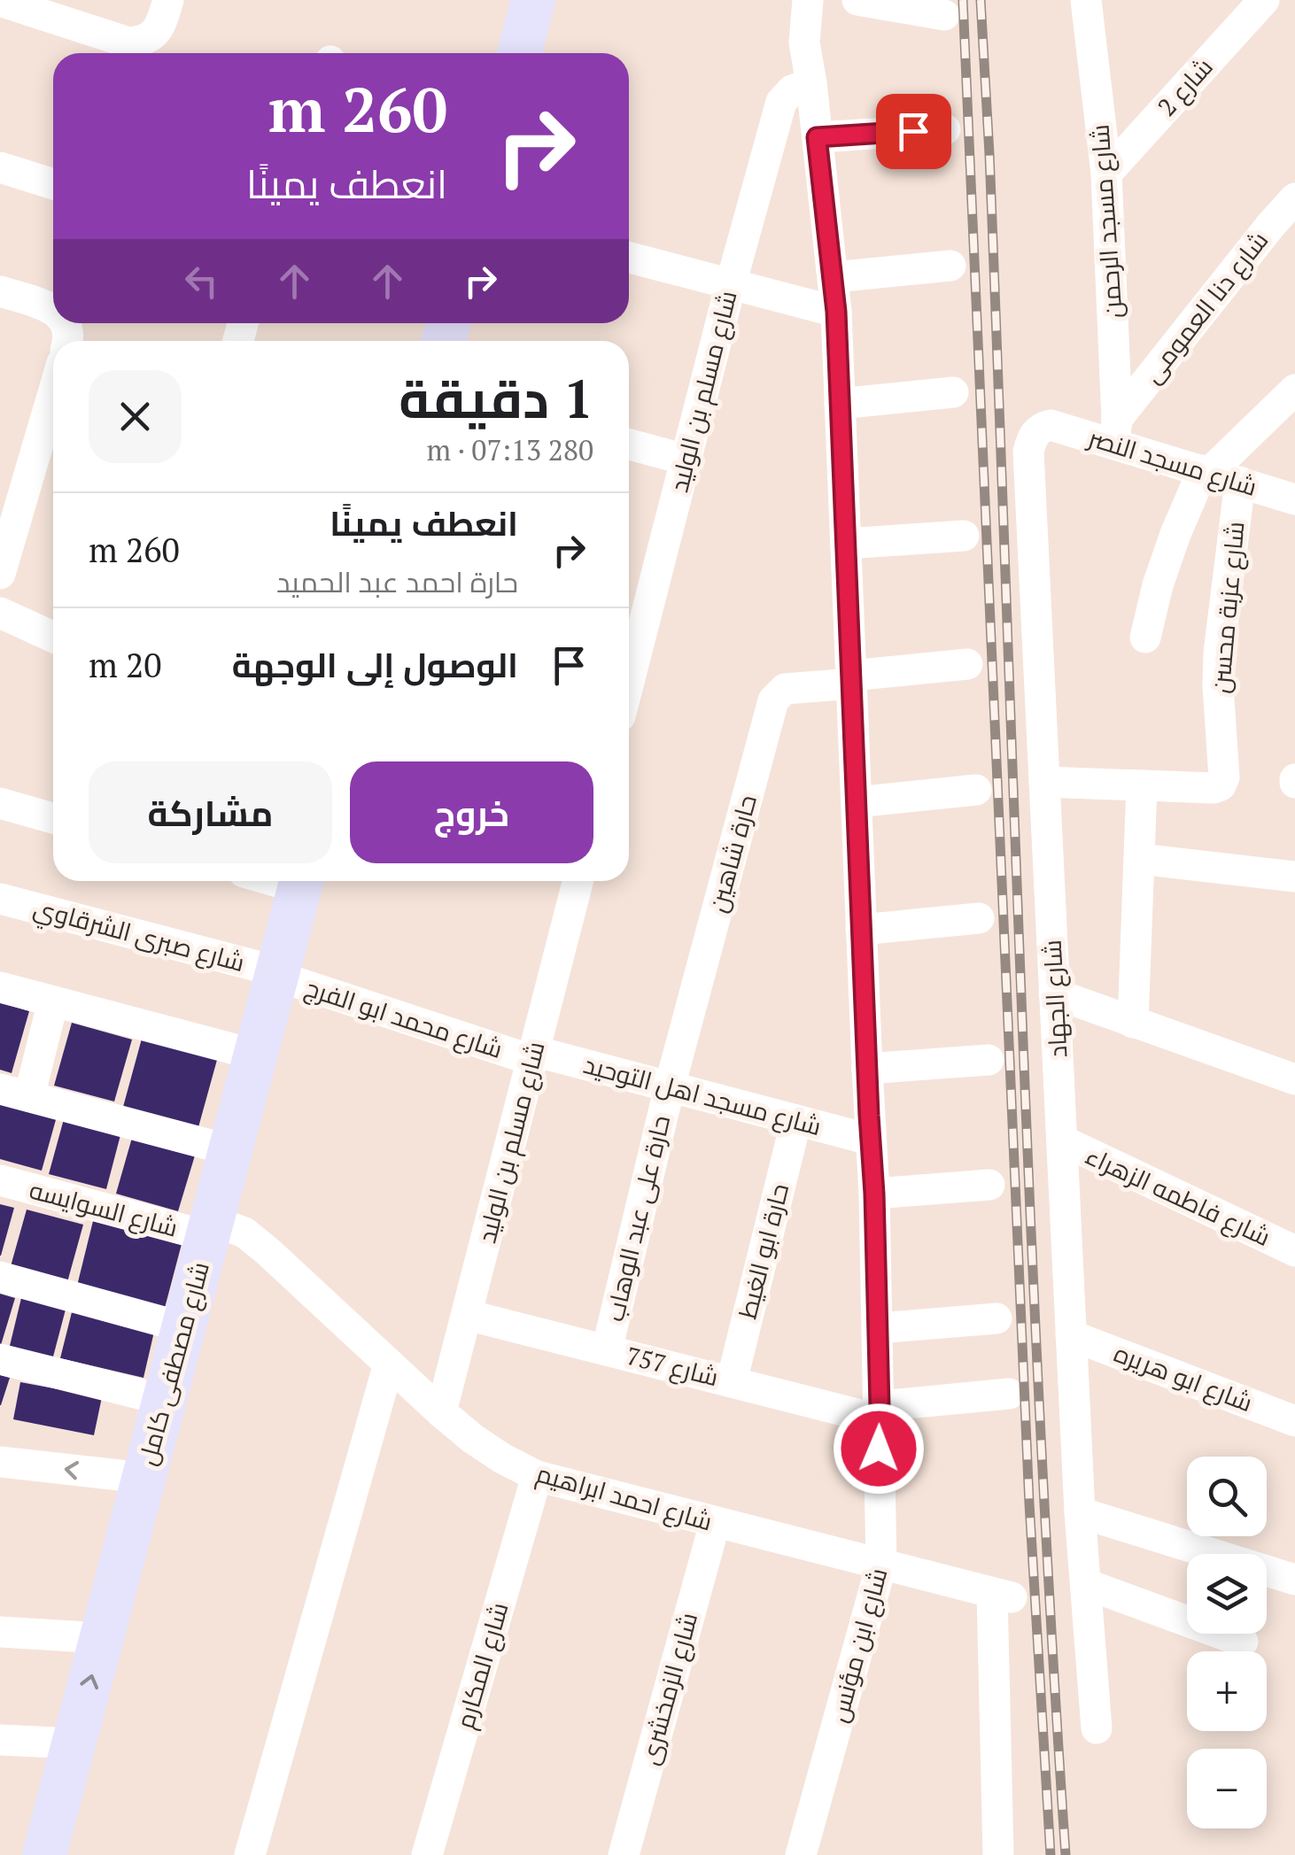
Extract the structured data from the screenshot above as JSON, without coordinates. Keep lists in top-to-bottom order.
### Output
{
  "streets": {
    "main road": ["شارع مصطفى كامل"],
    "street": [
      "شارع 2",
      "شارع مسجد الرحمن",
      "شارع دنا العمومى",
      "شارع مسلم بن الوليد",
      "شارع مسجد النصر",
      "شارع عزبة محسن",
      "حارة شاهين",
      "شارع صبرى الشرقاوي",
      "شارع الجهاد",
      "شارع محمد ابو الفرج",
      "شارع مسجد اهل التوحيد",
      "شارع فاطمه الزهراء",
      "شارع السوايسه",
      "حارة على عبد الوهاب",
      "حارة ابو الغيط",
      "شارع 757",
      "شارع ابو هريره",
      "شارع احمد ابراهيم",
      "شارع ابن مؤنس",
      "شارع المكارم",
      "شارع الزمخشرى"
    ]
  },
  "crossings": [
    ["شارع 2", "شارع مسجد الرحمن"],
    ["شارع مسجد الرحمن", "شارع دنا العمومى"],
    ["شارع مسجد الرحمن", "شارع مسجد النصر"],
    ["شارع دنا العمومى", "شارع مسجد النصر"],
    ["شارع مسلم بن الوليد", "شارع محمد ابو الفرج"],
    ["شارع مسلم بن الوليد", "شارع مسجد اهل التوحيد"],
    ["شارع مسلم بن الوليد", "شارع 757"],
    ["شارع مسلم بن الوليد", "شارع احمد ابراهيم"],
    ["شارع مسلم بن الوليد", "شارع ابن مؤنس"],
    ["شارع مسجد النصر", "شارع عزبة محسن"],
    ["شارع مسجد النصر", "شارع الجهاد"],
    ["حارة شاهين", "شارع مسجد اهل التوحيد"],
    ["حارة شاهين", "حارة على عبد الوهاب"],
    ["حارة شاهين", "شارع ابن مؤنس"],
    ["شارع صبرى الشرقاوي", "شارع محمد ابو الفرج"],
    ["شارع صبرى الشرقاوي", "شارع مصطفى كامل"],
    ["شارع الجهاد", "شارع فاطمه الزهراء"],
    ["شارع الجهاد", "شارع ابو هريره"],
    ["شارع محمد ابو الفرج", "شارع مسجد اهل التوحيد"],
    ["شارع محمد ابو الفرج", "شارع مصطفى كامل"],
    ["شارع مسجد اهل التوحيد", "حارة على عبد الوهاب"],
    ["شارع مسجد اهل التوحيد", "حارة ابو الغيط"],
    ["شارع مسجد اهل التوحيد", "شارع ابن مؤنس"],
    ["شارع السوايسه", "شارع مصطفى كامل"],
    ["شارع السوايسه", "شارع احمد ابراهيم"],
    ["حارة على عبد الوهاب", "شارع 757"],
    ["حارة ابو الغيط", "شارع 757"],
    ["شارع مصطفى كامل", "شارع احمد ابراهيم"],
    ["شارع 757", "شارع ابن مؤنس"],
    ["شارع احمد ابراهيم", "شارع ابن مؤنس"],
    ["شارع احمد ابراهيم", "شارع المكارم"],
    ["شارع احمد ابراهيم", "شارع الزمخشرى"]
  ],
  "page": {
    "turn": ["260 m", "انعطف يمينًا"],
    "heading": ["1 دقيقة", "280 m · 07:13"],
    "list": [
      {
        "name": "انعطف يمينًا",
        "note": "حارة احمد عبد الحميد",
        "value": "260 m"
      },
      {
        "name": "الوصول إلى الوجهة",
        "value": "20 m"
      }
    ],
    "buttons": ["خروج", "مشاركة"],
    "map_buttons": ["+", "−"]
  }
}
